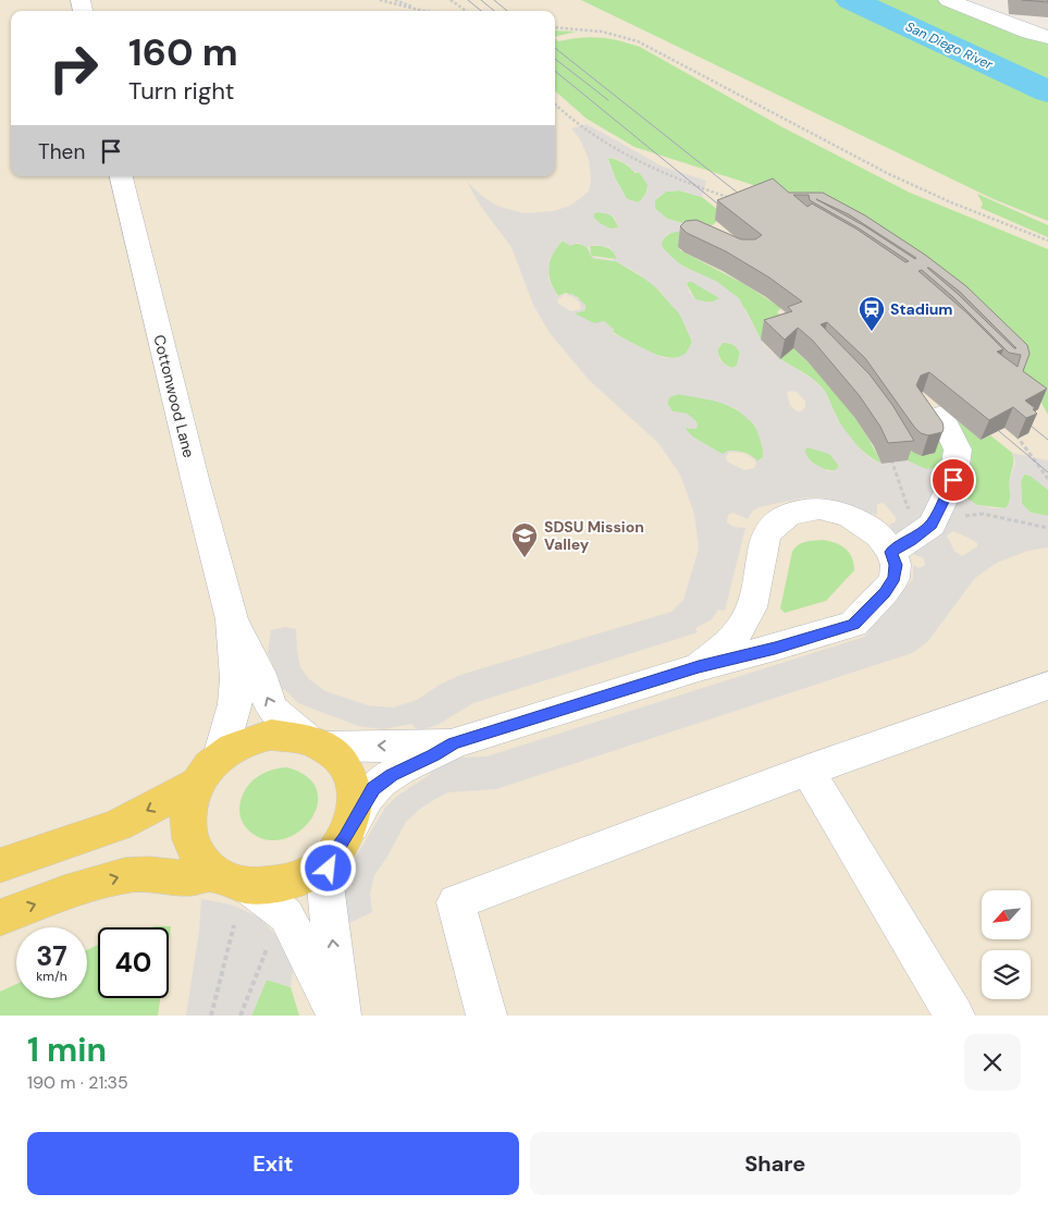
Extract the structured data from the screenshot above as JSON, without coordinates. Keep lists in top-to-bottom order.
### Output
{
  "streets": {
    "street": ["Cottonwood Lane"]
  },
  "water": ["San Diego River"],
  "places": {
    "station": ["Stadium"],
    "school or university": ["SDSU Mission Valley"]
  },
  "north": "bottom left",
  "page": {
    "turn": ["160 m", "Turn right"],
    "then": "Then",
    "speed": "37 km/h",
    "limit": "40",
    "heading": ["1 min", "190 m · 21:35"],
    "buttons": ["Exit", "Share"]
  }
}
